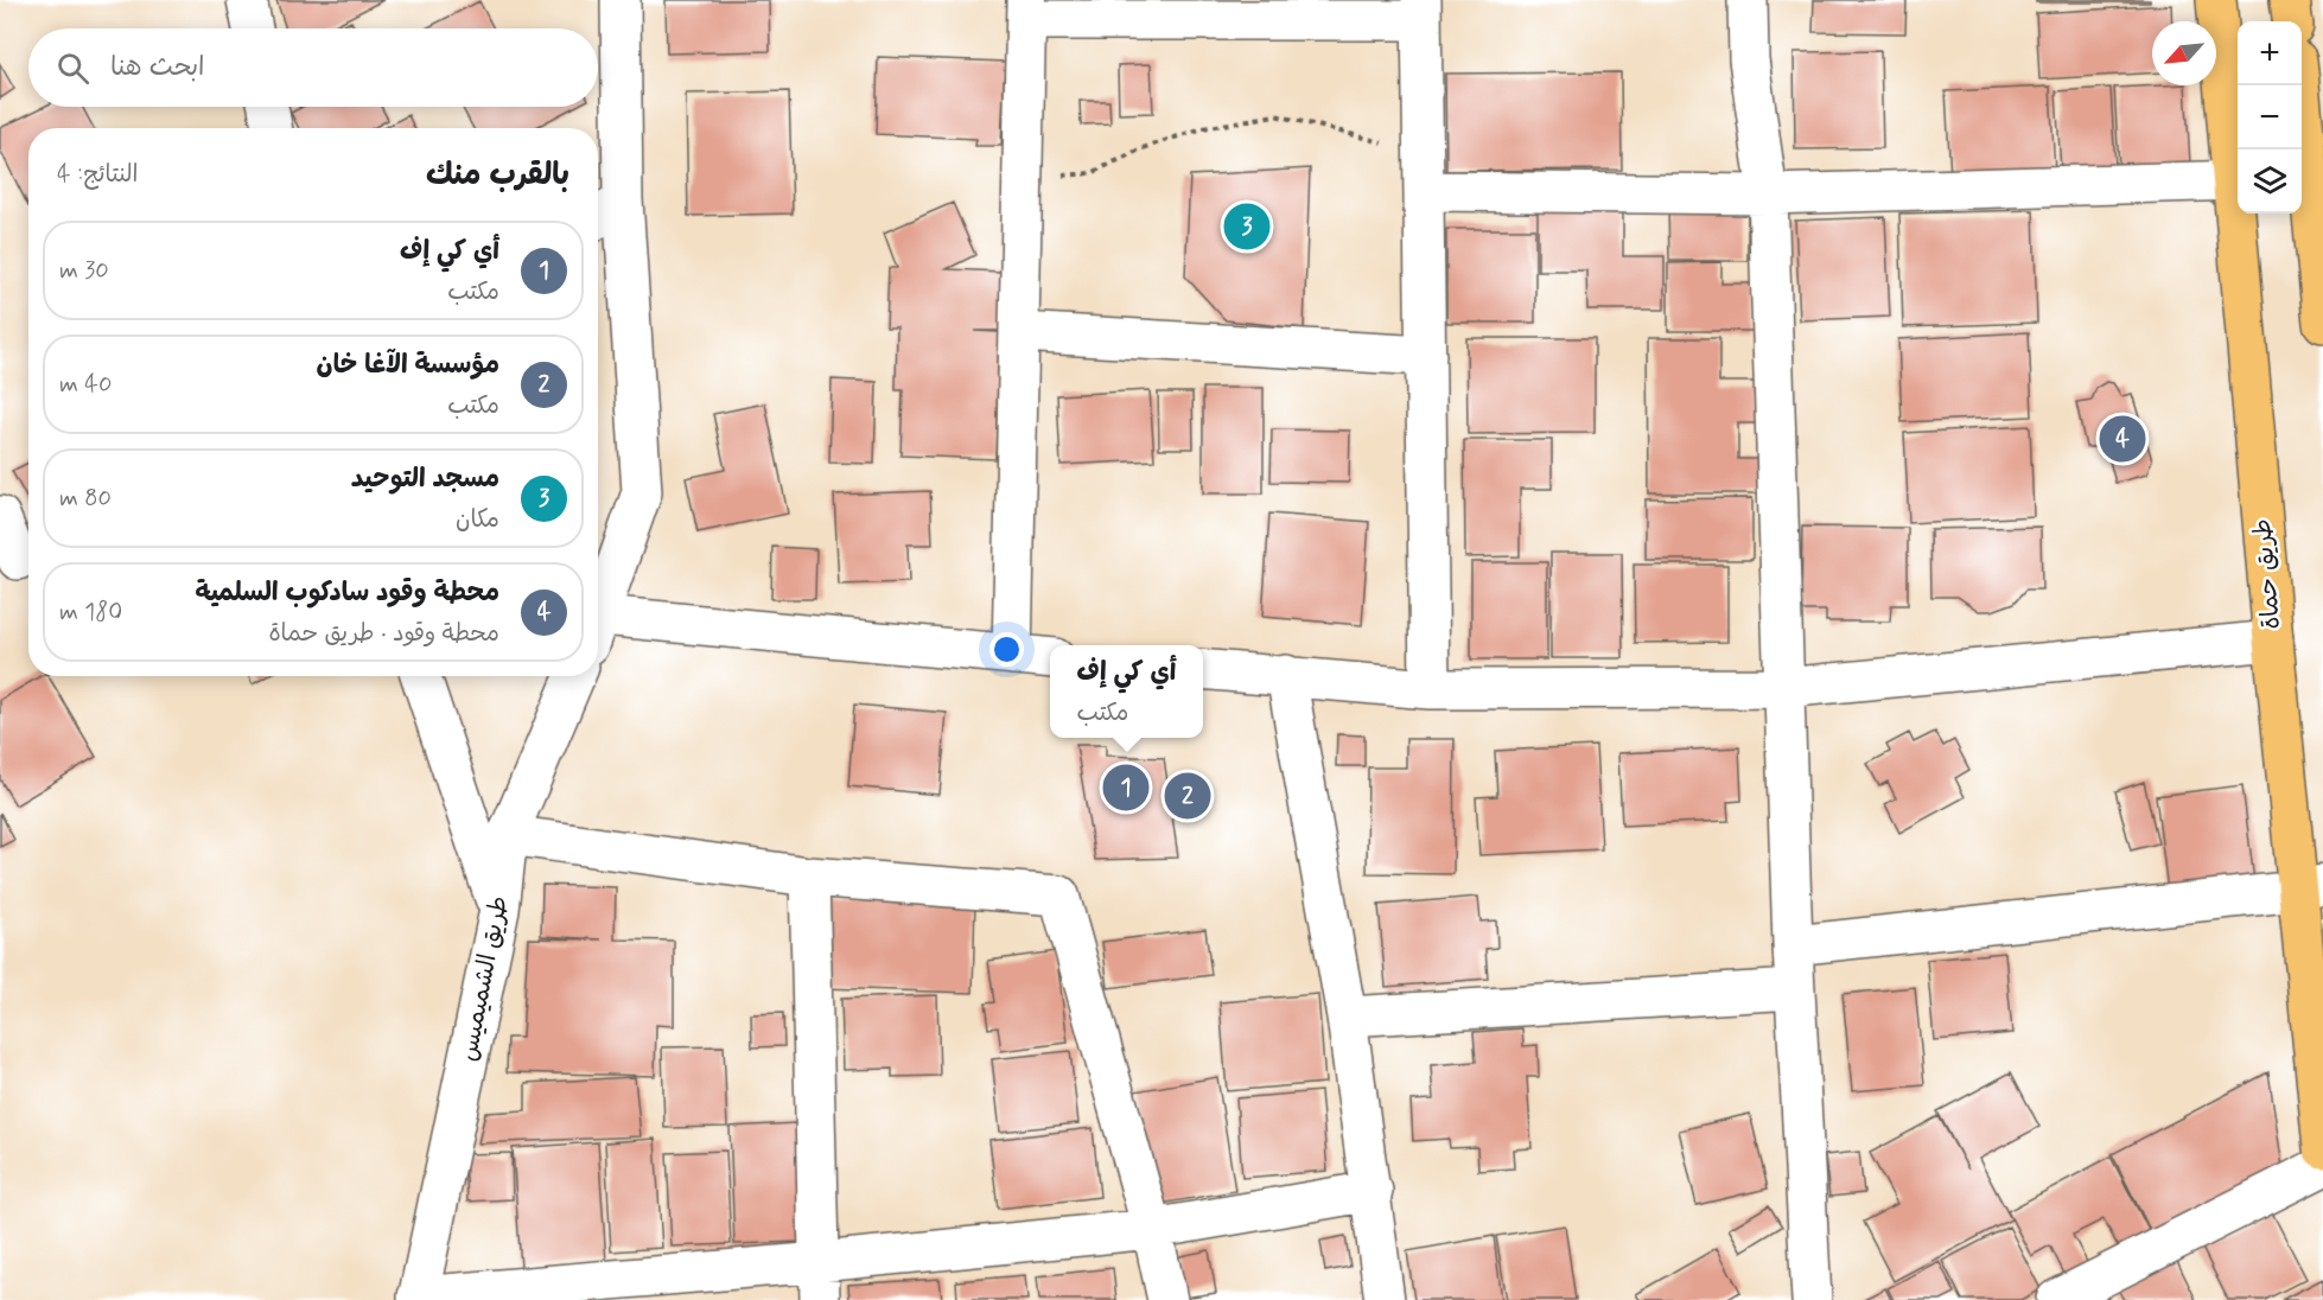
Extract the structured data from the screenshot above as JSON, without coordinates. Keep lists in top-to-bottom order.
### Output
{
  "streets": {
    "main road": ["طريق حماة"],
    "street": ["طريق الشميميس"]
  },
  "north": "bottom left",
  "page": {
    "map_buttons": ["+", "−"],
    "search": "ابحث هنا",
    "heading": ["بالقرب منك", "النتائج: 4"],
    "pins": [
      "3",
      "4",
      "1",
      "2"
    ],
    "list": [
      {
        "mark": "1",
        "name": "أي كي إف",
        "note": "مكتب",
        "value": "30 m"
      },
      {
        "mark": "2",
        "name": "مؤسسة الآغا خان",
        "note": "مكتب",
        "value": "40 m"
      },
      {
        "mark": "3",
        "name": "مسجد التوحيد",
        "note": "مكان",
        "value": "80 m"
      },
      {
        "mark": "4",
        "name": "محطة وقود سادكوب السلمية",
        "note": "محطة وقود · طريق حماة",
        "value": "180 m"
      }
    ],
    "popup": ["أي كي إف", "مكتب"]
  }
}
